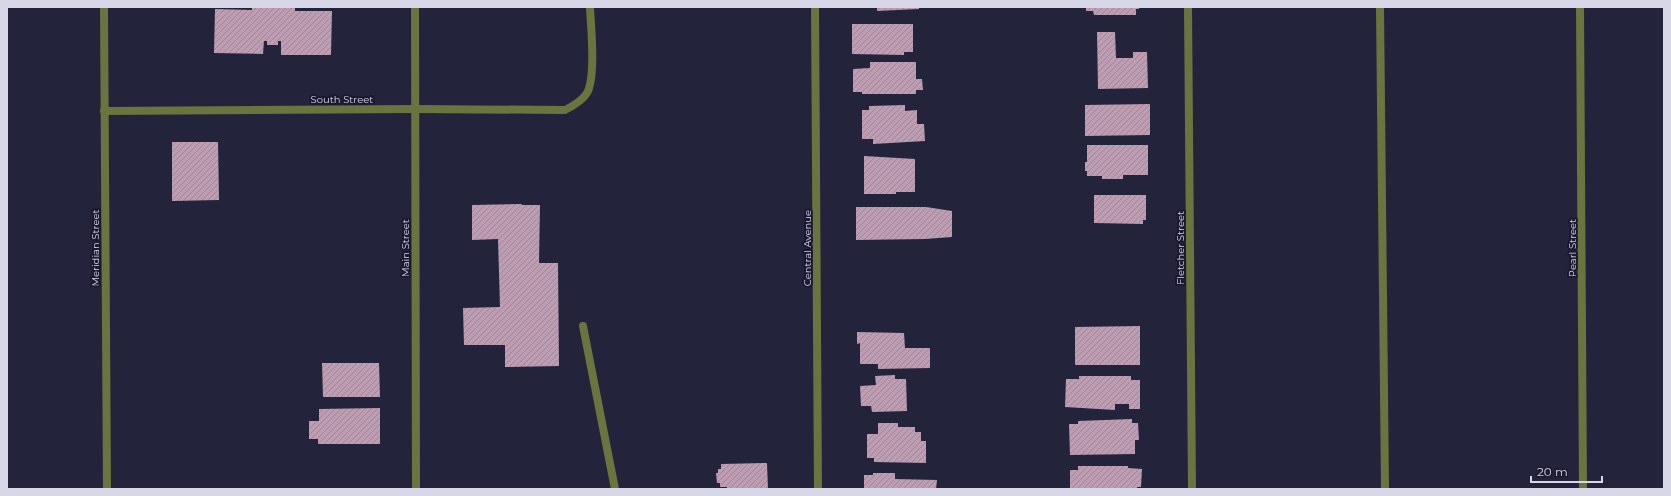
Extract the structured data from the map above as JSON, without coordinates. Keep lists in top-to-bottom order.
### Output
{
  "streets": {
    "street": [
      "South Street",
      "Meridian Street",
      "Main Street",
      "Central Avenue",
      "Fletcher Street",
      "Pearl Street"
    ]
  },
  "crossings": [
    ["South Street", "Meridian Street"],
    ["South Street", "Main Street"]
  ],
  "scale_bar": "20 m"
}
